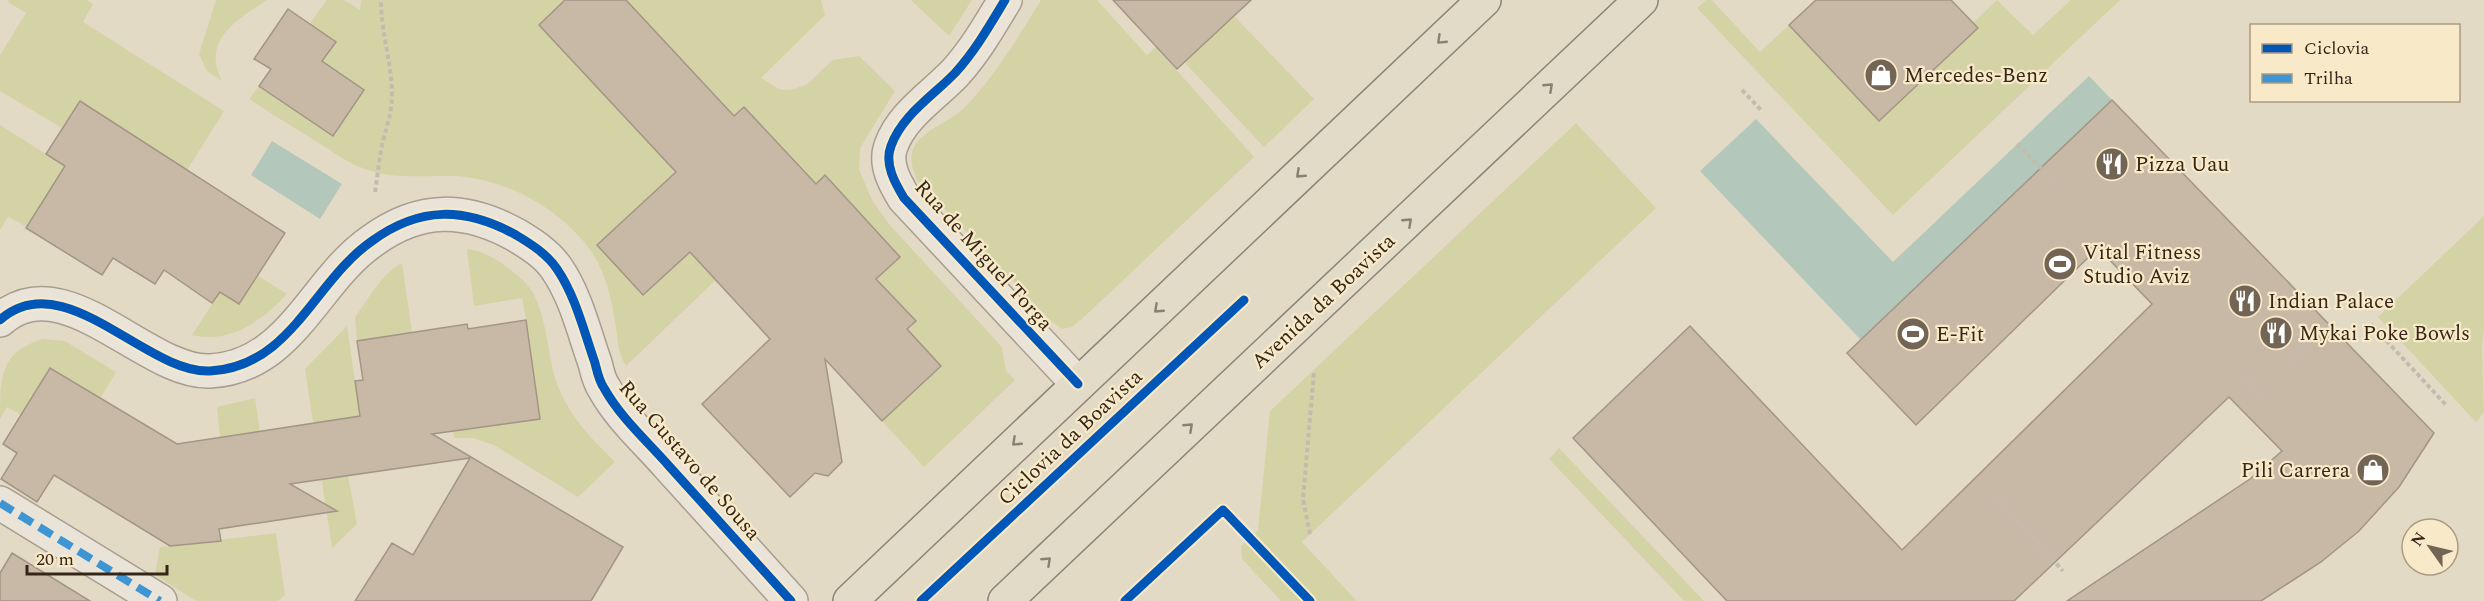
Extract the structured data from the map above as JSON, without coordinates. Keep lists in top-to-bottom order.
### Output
{
  "streets": {
    "main road": ["Avenida da Boavista"],
    "street": ["Rua de Miguel Torga", "Rua Gustavo de Sousa"],
    "cycle path": ["Ciclovia da Boavista"]
  },
  "places": {
    "shop": ["Mercedes-Benz", "Pili Carrera"],
    "restaurant": ["Pizza Uau", "Indian Palace", "Mykai Poke Bowls"],
    "sports": ["Vital Fitness Studio Aviz", "E-Fit"]
  },
  "legend": ["Ciclovia", "Trilha"],
  "scale_bar": "20 m",
  "north": "top left"
}
